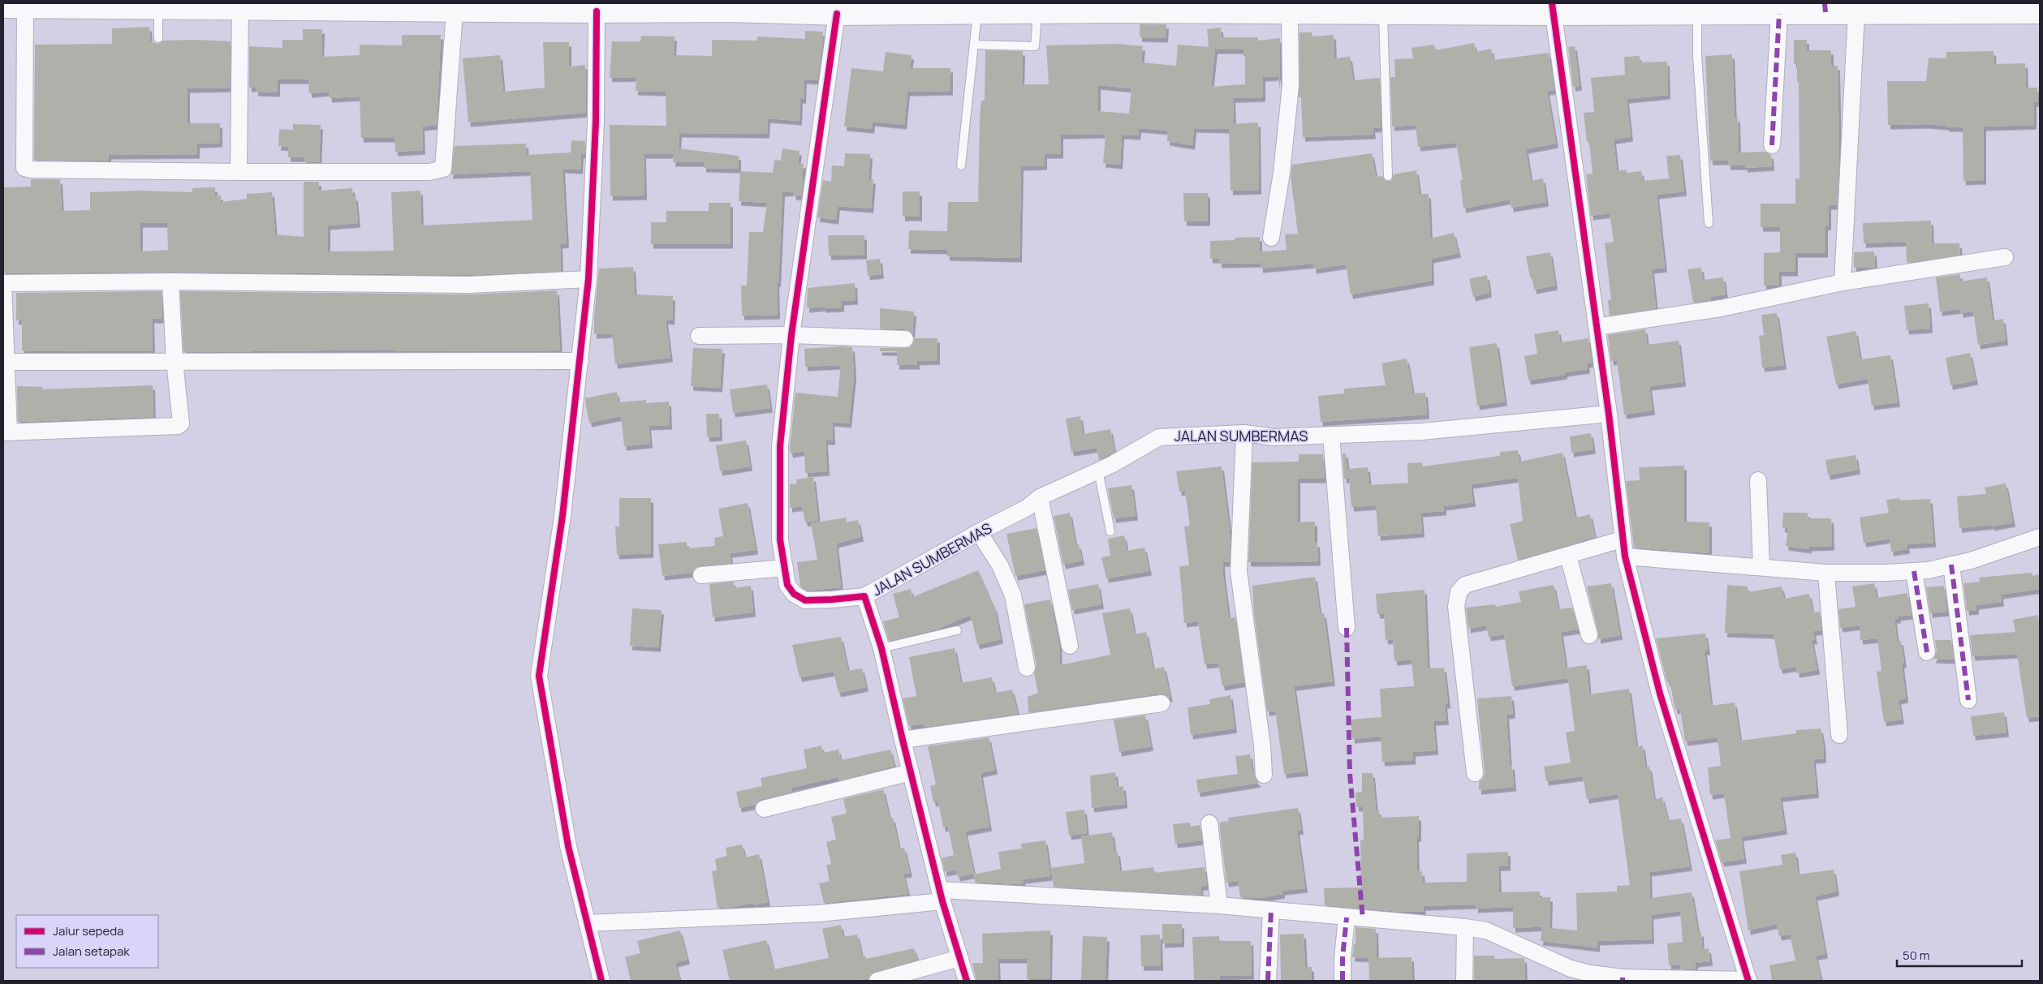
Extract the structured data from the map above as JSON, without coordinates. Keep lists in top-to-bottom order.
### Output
{
  "streets": {
    "street": ["JALAN SUMBERMAS"]
  },
  "legend": ["Jalur sepeda", "Jalan setapak"],
  "scale_bar": "50 m"
}
